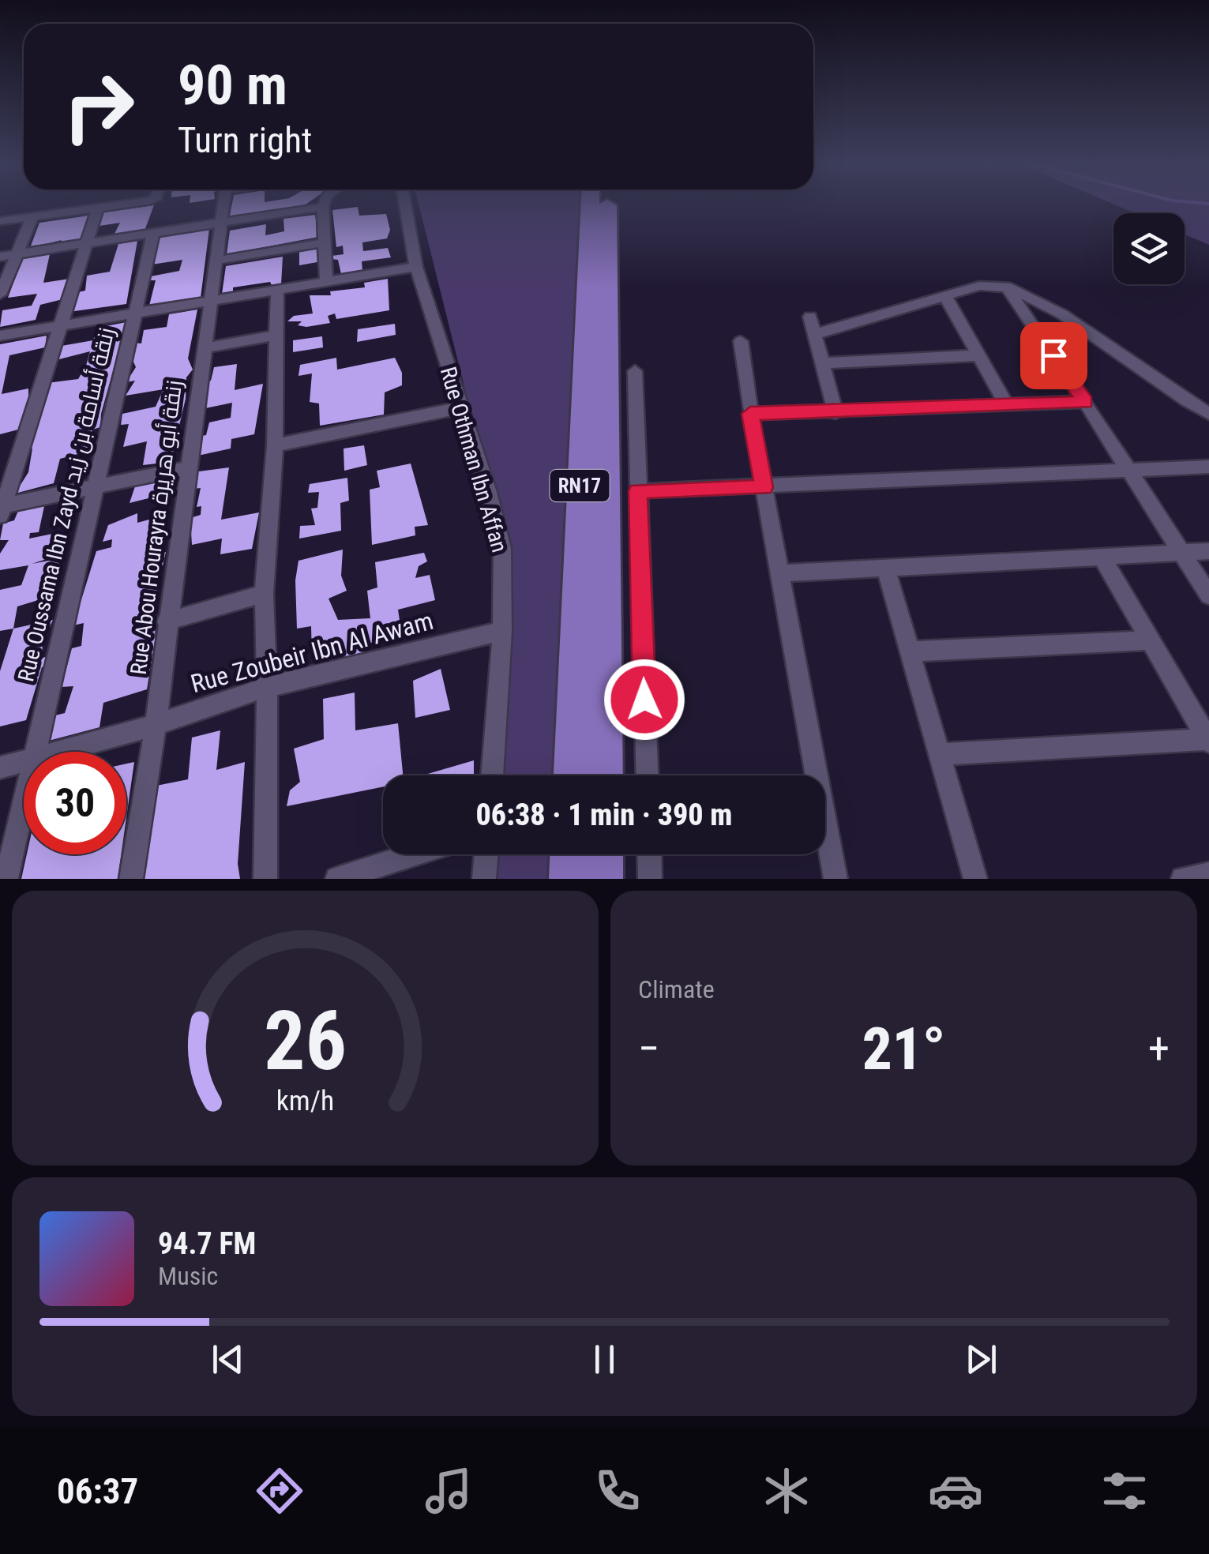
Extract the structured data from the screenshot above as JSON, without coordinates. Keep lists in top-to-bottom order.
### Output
{
  "streets": {
    "highway": ["RN17"],
    "street": [
      "Rue Othman Ibn Affan",
      "Rue Oussama Ibn Zayd زنقة أسامة بن زيد",
      "Rue Abou Hourayra زنقة أبو هريرة",
      "Rue Zoubeir Ibn Al Awam"
    ]
  },
  "crossings": [
    ["Rue Othman Ibn Affan", "Rue Zoubeir Ibn Al Awam"],
    ["Rue Abou Hourayra زنقة أبو هريرة", "Rue Zoubeir Ibn Al Awam"]
  ],
  "page": {
    "turn": ["90 m", "Turn right"],
    "limit": "30",
    "trip": "06:38 · 1 min · 390 m",
    "tile": "Climate",
    "heat": ["−", "21°", "+"],
    "song": ["94.7 FM", "Music"],
    "tabs": "06:37",
    "gauge": ["26", "km/h"]
  }
}
